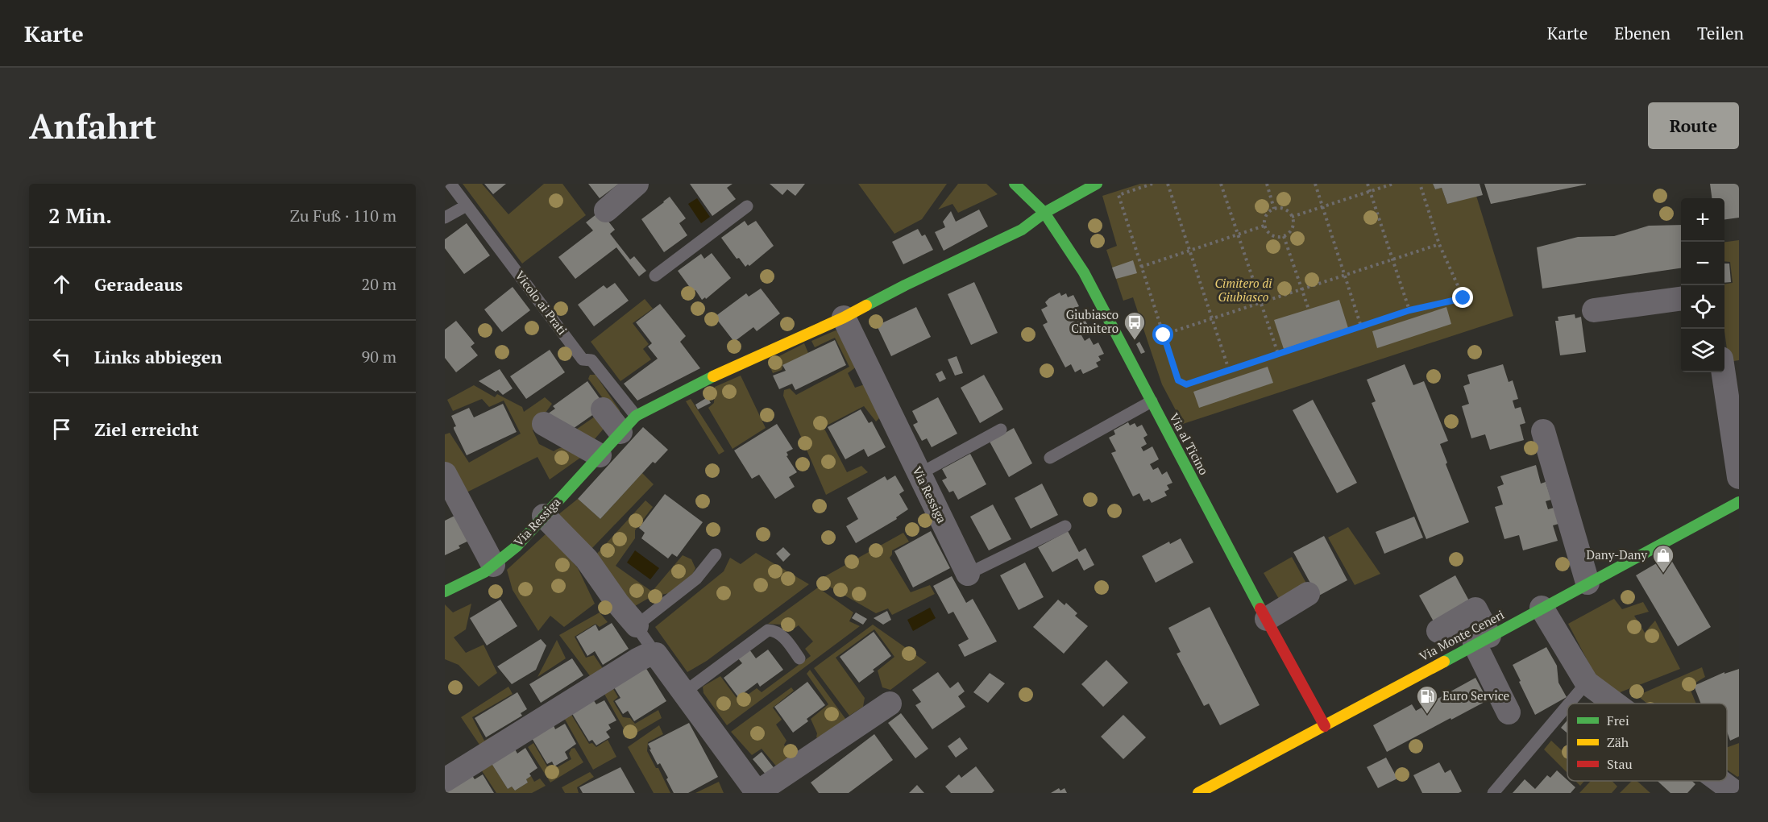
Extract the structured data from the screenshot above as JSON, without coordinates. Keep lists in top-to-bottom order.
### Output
{
  "streets": {
    "street": ["Via al Ticino", "Via Ressiga", "Via Monte Ceneri"],
    "lane": ["Vicolo ai Prati"]
  },
  "crossings": [
    ["Vicolo ai Prati", "Via Ressiga"],
    ["Via al Ticino", "Via Ressiga"],
    ["Via al Ticino", "Via Monte Ceneri"]
  ],
  "parks": ["Cimitero di Giubiasco"],
  "places": {
    "bus stop": ["Giubiasco Cimitero"],
    "shop": ["Dany-Dany"],
    "fuel station": ["Euro Service"]
  },
  "legend": ["Frei", "Zäh", "Stau"],
  "page": {
    "header": "Karte",
    "nav": ["Karte", "Ebenen", "Teilen"],
    "buttons": "Route",
    "title": "Anfahrt",
    "heading": ["2 Min.", "Zu Fuß · 110 m"],
    "map_buttons": ["+", "−"],
    "list": [
      ["Geradeaus", "20 m"],
      ["Links abbiegen", "90 m"],
      "Ziel erreicht"
    ]
  }
}
